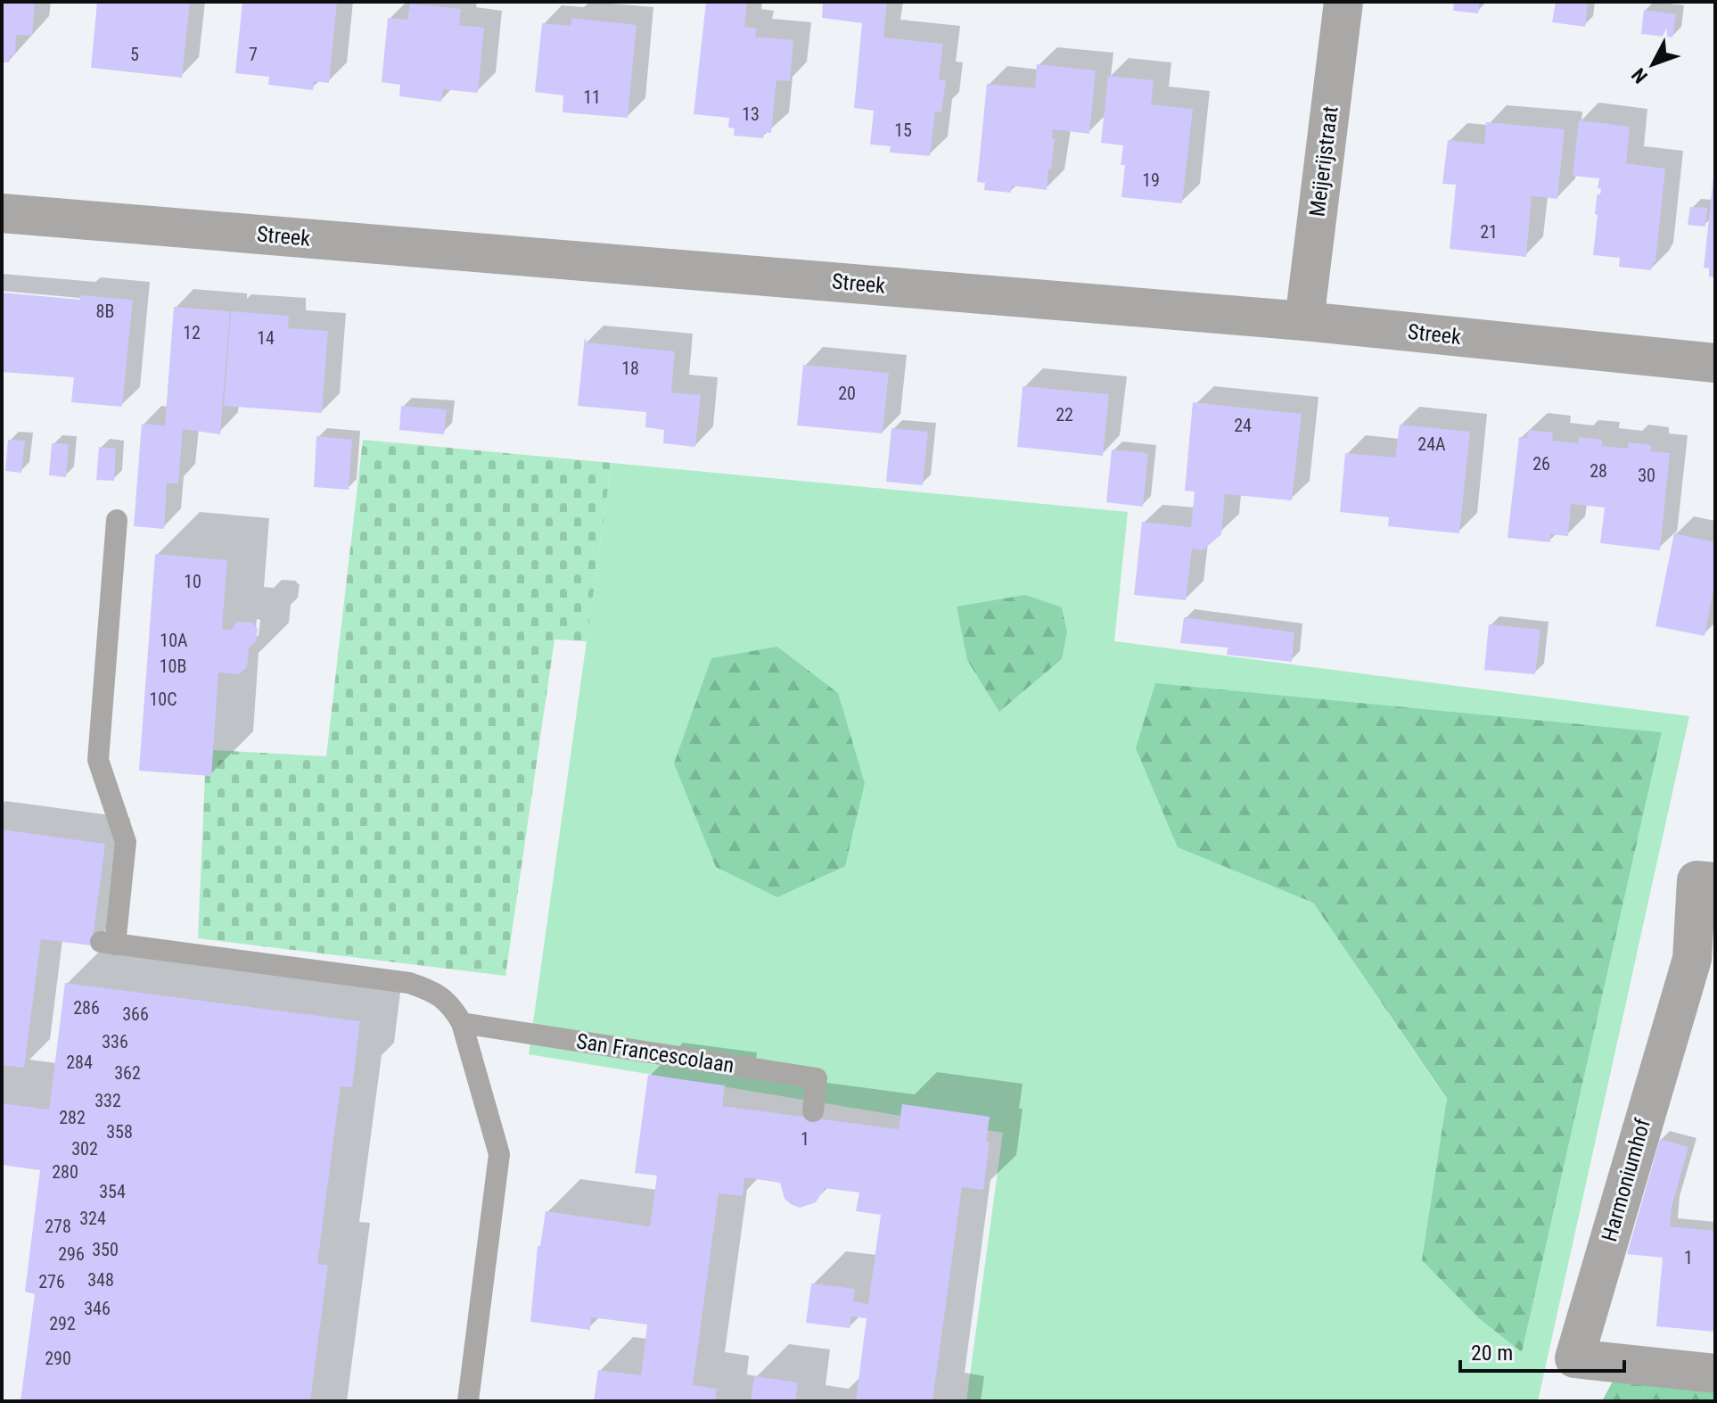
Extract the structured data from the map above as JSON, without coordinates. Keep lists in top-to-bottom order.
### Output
{
  "streets": {
    "street": ["Meijerijstraat", "Streek", "Harmoniumhof"],
    "lane": ["San Francescolaan"]
  },
  "crossings": [
    ["Meijerijstraat", "Streek"]
  ],
  "house_numbers": [
    "5",
    "7",
    "11",
    "13",
    "15",
    "19",
    "21",
    "8B",
    "12",
    "14",
    "18",
    "20",
    "22",
    "24",
    "24A",
    "26",
    "28",
    "30",
    "10",
    "10A",
    "10B",
    "10C",
    "286",
    "366",
    "336",
    "284",
    "362",
    "332",
    "282",
    "358",
    "1",
    "302",
    "280",
    "354",
    "324",
    "278",
    "350",
    "296",
    "1",
    "348",
    "276",
    "346",
    "292",
    "290"
  ],
  "scale_bar": "20 m",
  "north": "bottom left"
}
